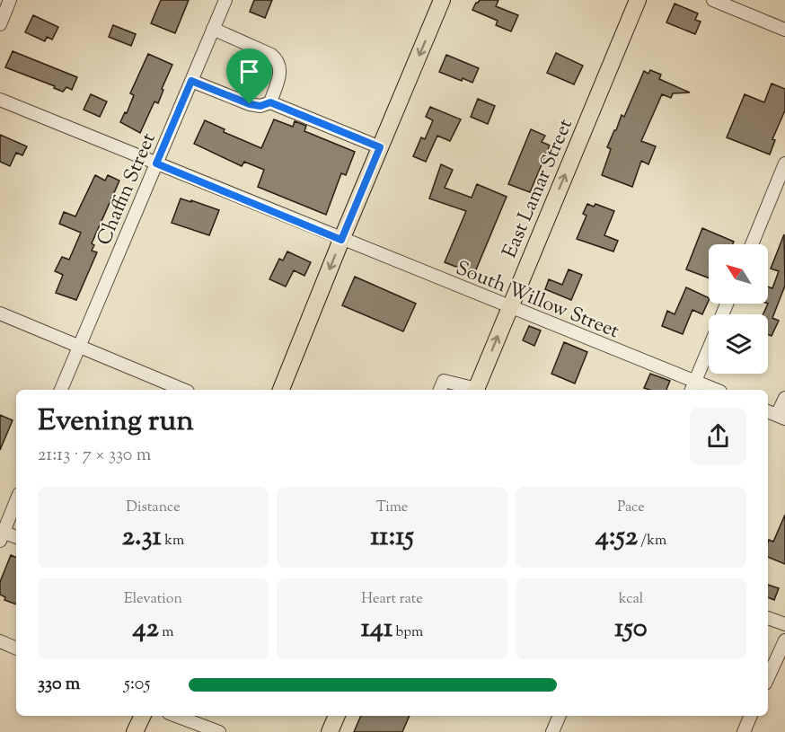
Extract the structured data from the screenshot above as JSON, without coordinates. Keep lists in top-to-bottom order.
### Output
{
  "streets": {
    "main road": ["East Lamar Street"],
    "street": ["Chaffin Street", "South Willow Street"]
  },
  "crossings": [
    ["East Lamar Street", "South Willow Street"],
    ["Chaffin Street", "South Willow Street"]
  ],
  "one_way": ["East Lamar Street"],
  "north": "top left",
  "page": {
    "heading": ["Evening run", "21:13 · 7 × 330 m"],
    "stats": [
      ["Distance", "2.31 km"],
      ["Time", "11:15"],
      ["Pace", "4:52 /km"],
      ["Elevation", "42 m"],
      ["Heart rate", "141 bpm"],
      ["kcal", "150"]
    ],
    "list": [
      {
        "name": "330 m",
        "note": "5:05"
      }
    ]
  }
}
